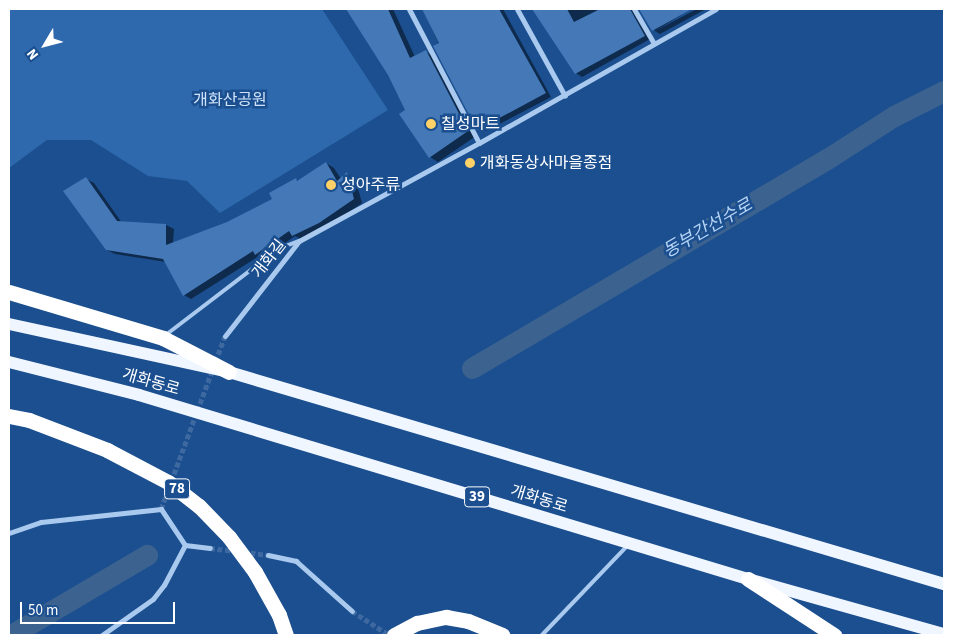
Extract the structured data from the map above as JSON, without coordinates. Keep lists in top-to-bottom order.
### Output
{
  "streets": {
    "highway": ["78"],
    "main road": ["개화동로", "39"],
    "street": ["개화길"]
  },
  "water": ["동부간선수로"],
  "parks": ["개화산공원"],
  "places": ["칠성마트", "개화동상사마을종점", "성아주류"],
  "scale_bar": "50 m",
  "north": "bottom left"
}
